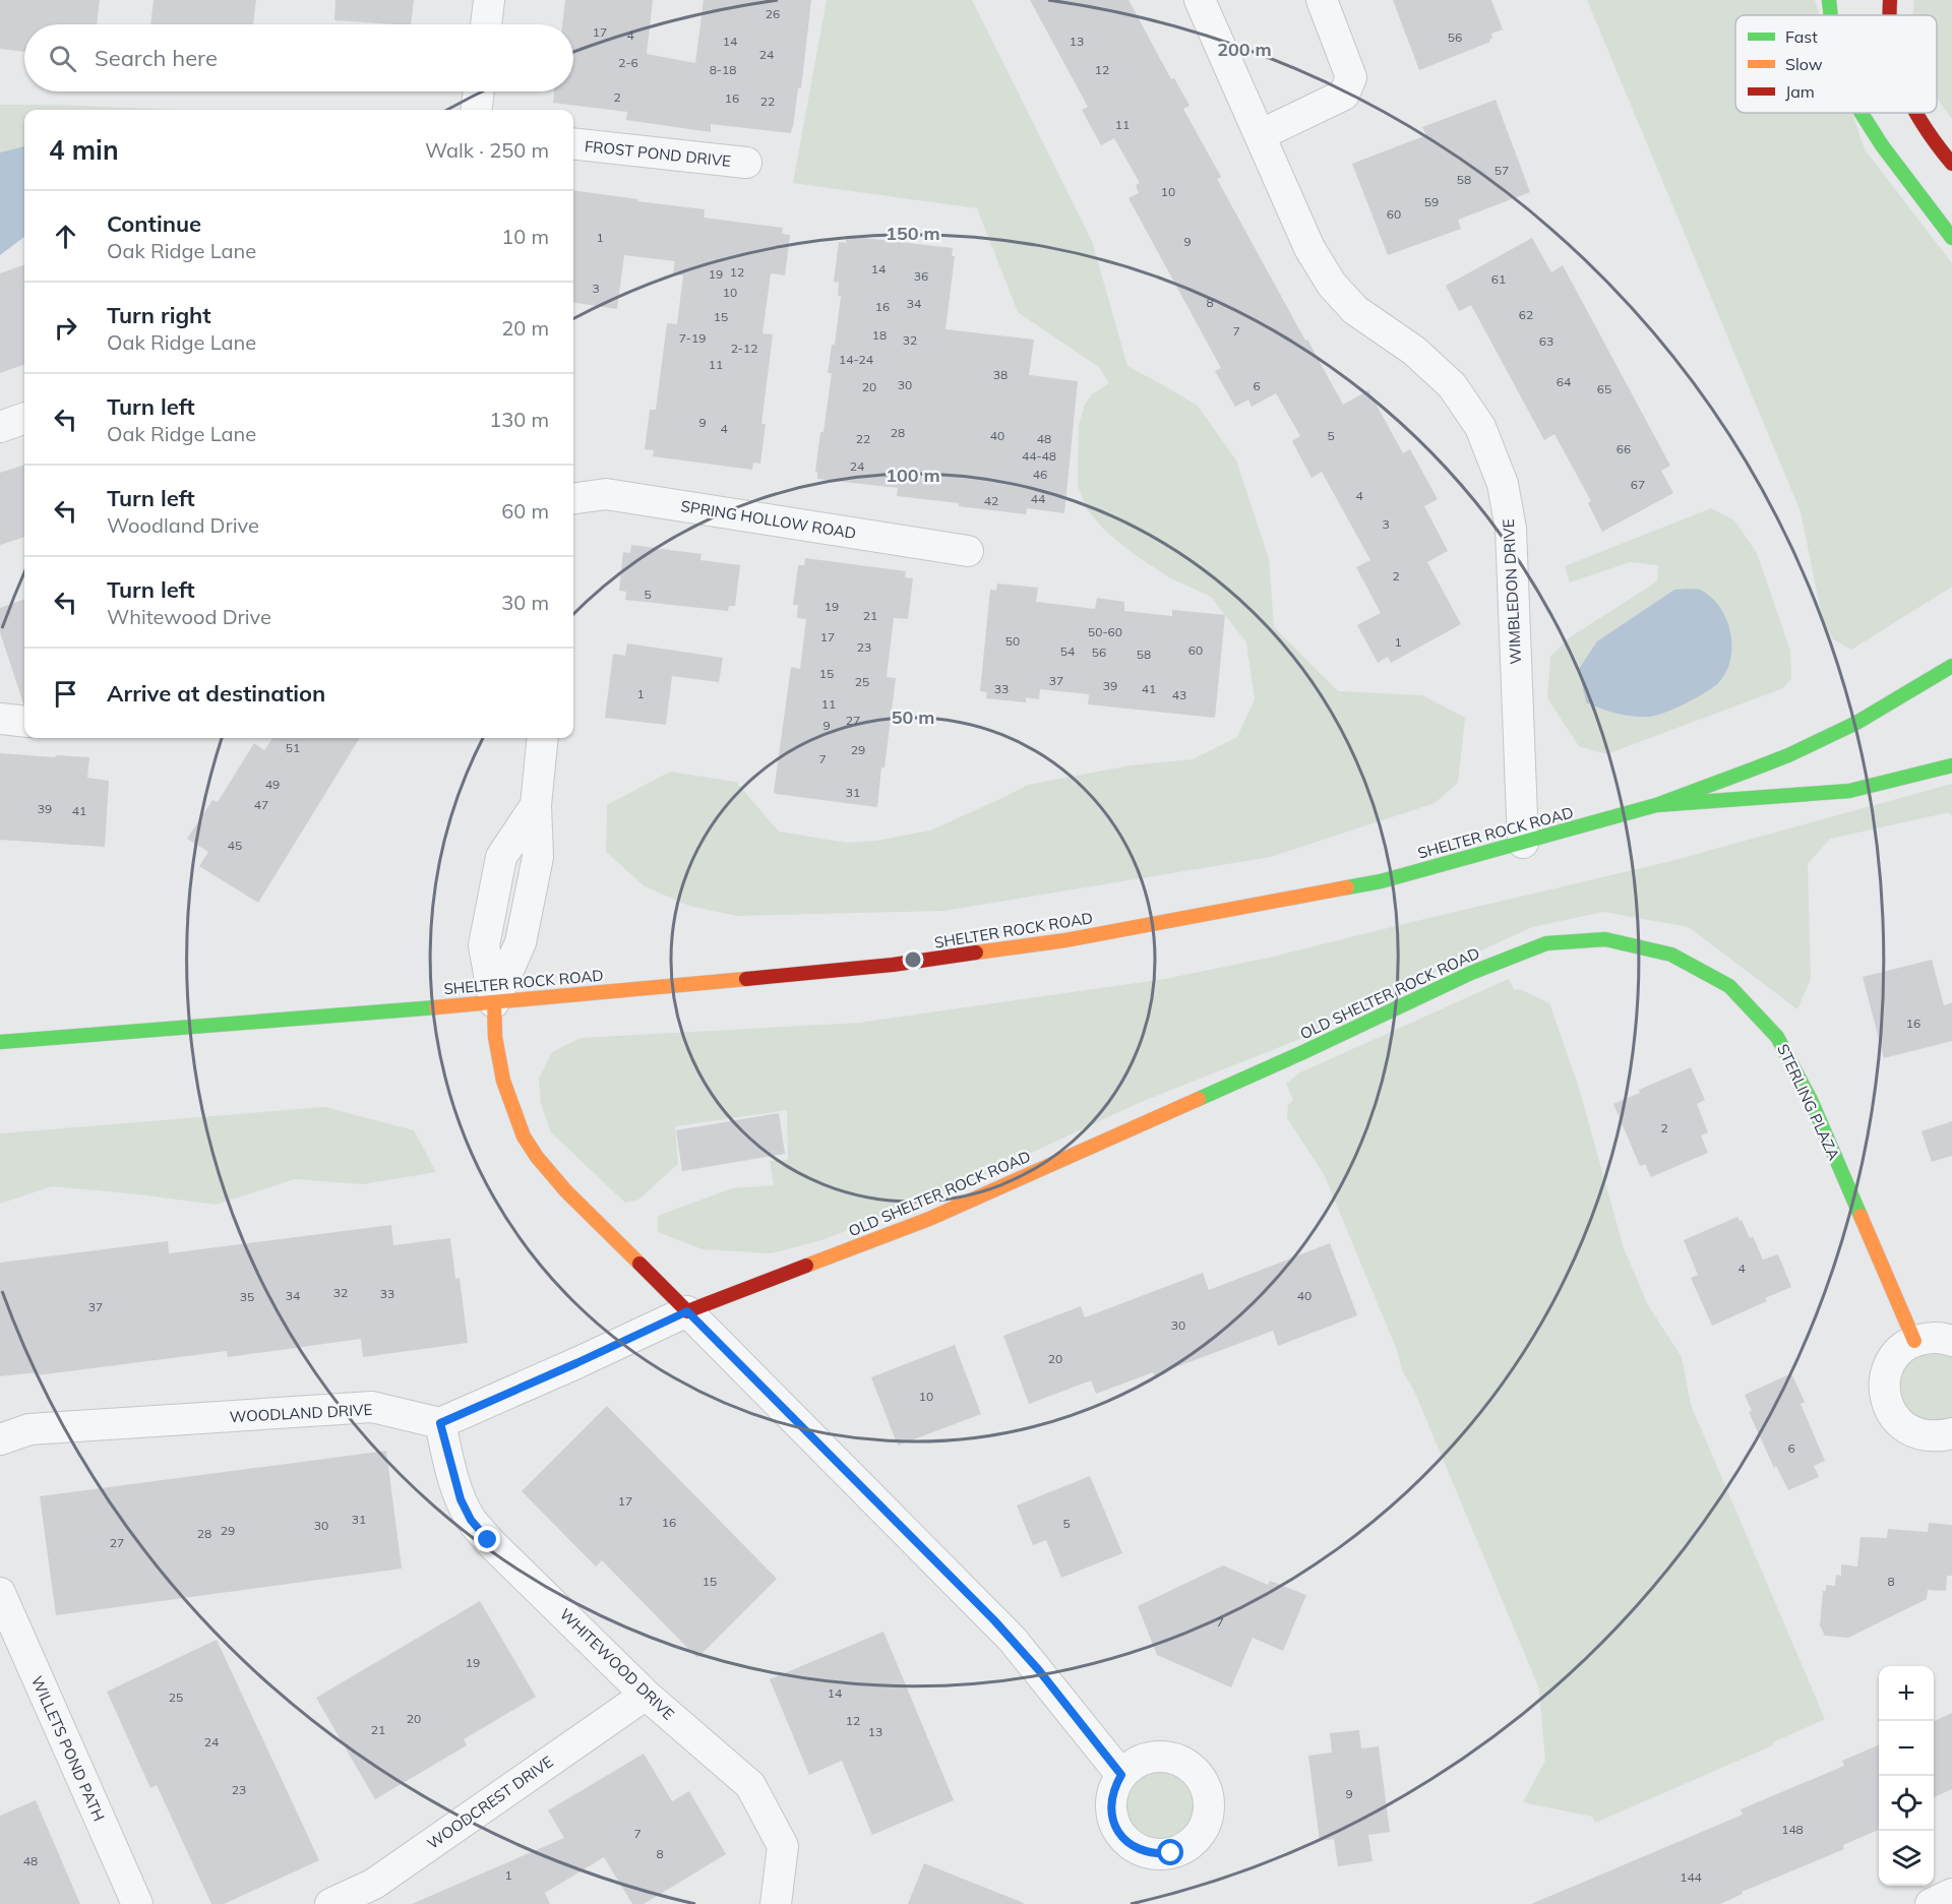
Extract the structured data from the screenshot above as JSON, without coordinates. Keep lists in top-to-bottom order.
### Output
{
  "streets": {
    "main road": ["SHELTER ROCK ROAD", "OLD SHELTER ROCK ROAD", "STERLING PLAZA"],
    "street": [
      "FROST POND DRIVE",
      "SPRING HOLLOW ROAD",
      "WIMBLEDON DRIVE",
      "WOODLAND DRIVE",
      "WHITEWOOD DRIVE",
      "WILLETS POND PATH",
      "WOODCREST DRIVE"
    ]
  },
  "crossings": [
    ["WIMBLEDON DRIVE", "SHELTER ROCK ROAD"],
    ["OLD SHELTER ROCK ROAD", "STERLING PLAZA"],
    ["WOODLAND DRIVE", "WHITEWOOD DRIVE"],
    ["WHITEWOOD DRIVE", "WOODCREST DRIVE"]
  ],
  "house_numbers": [
    "26",
    "17",
    "4",
    "56",
    "14",
    "13",
    "24",
    "2-6",
    "8-18",
    "12",
    "2",
    "16",
    "22",
    "11",
    "57",
    "58",
    "10",
    "59",
    "60",
    "1",
    "9",
    "14",
    "12",
    "19",
    "36",
    "61",
    "3",
    "10",
    "8",
    "34",
    "16",
    "62",
    "15",
    "7",
    "18",
    "7-19",
    "32",
    "63",
    "2-12",
    "14-24",
    "11",
    "38",
    "64",
    "30",
    "6",
    "20",
    "65",
    "9",
    "4",
    "28",
    "40",
    "5",
    "22",
    "48",
    "66",
    "44-48",
    "24",
    "46",
    "67",
    "4",
    "44",
    "42",
    "3",
    "2",
    "5",
    "19",
    "21",
    "50-60",
    "17",
    "50",
    "1",
    "23",
    "60",
    "54",
    "56",
    "58",
    "15",
    "37",
    "25",
    "39",
    "33",
    "41",
    "1",
    "43",
    "11",
    "27",
    "9",
    "51",
    "29",
    "7",
    "49",
    "31",
    "47",
    "39",
    "41",
    "45",
    "16",
    "2",
    "4",
    "32",
    "33",
    "34",
    "40",
    "35",
    "37",
    "30",
    "20",
    "10",
    "6",
    "17",
    "31",
    "16",
    "5",
    "30",
    "29",
    "28",
    "27",
    "15",
    "8",
    "7",
    "19",
    "14",
    "25",
    "20",
    "12",
    "21",
    "13",
    "24",
    "23",
    "9",
    "148",
    "7",
    "8",
    "48",
    "1",
    "144"
  ],
  "legend": ["Fast", "Slow", "Jam"],
  "page": {
    "search": "Search here",
    "heading": ["4 min", "Walk · 250 m"],
    "list": [
      ["Continue", "Oak Ridge Lane", "10 m"],
      ["Turn right", "Oak Ridge Lane", "20 m"],
      ["Turn left", "Oak Ridge Lane", "130 m"],
      ["Turn left", "Woodland Drive", "60 m"],
      ["Turn left", "Whitewood Drive", "30 m"],
      "Arrive at destination"
    ],
    "map_buttons": ["+", "−"]
  },
  "rings": [
    "200 m",
    "150 m",
    "100 m",
    "50 m"
  ]
}
